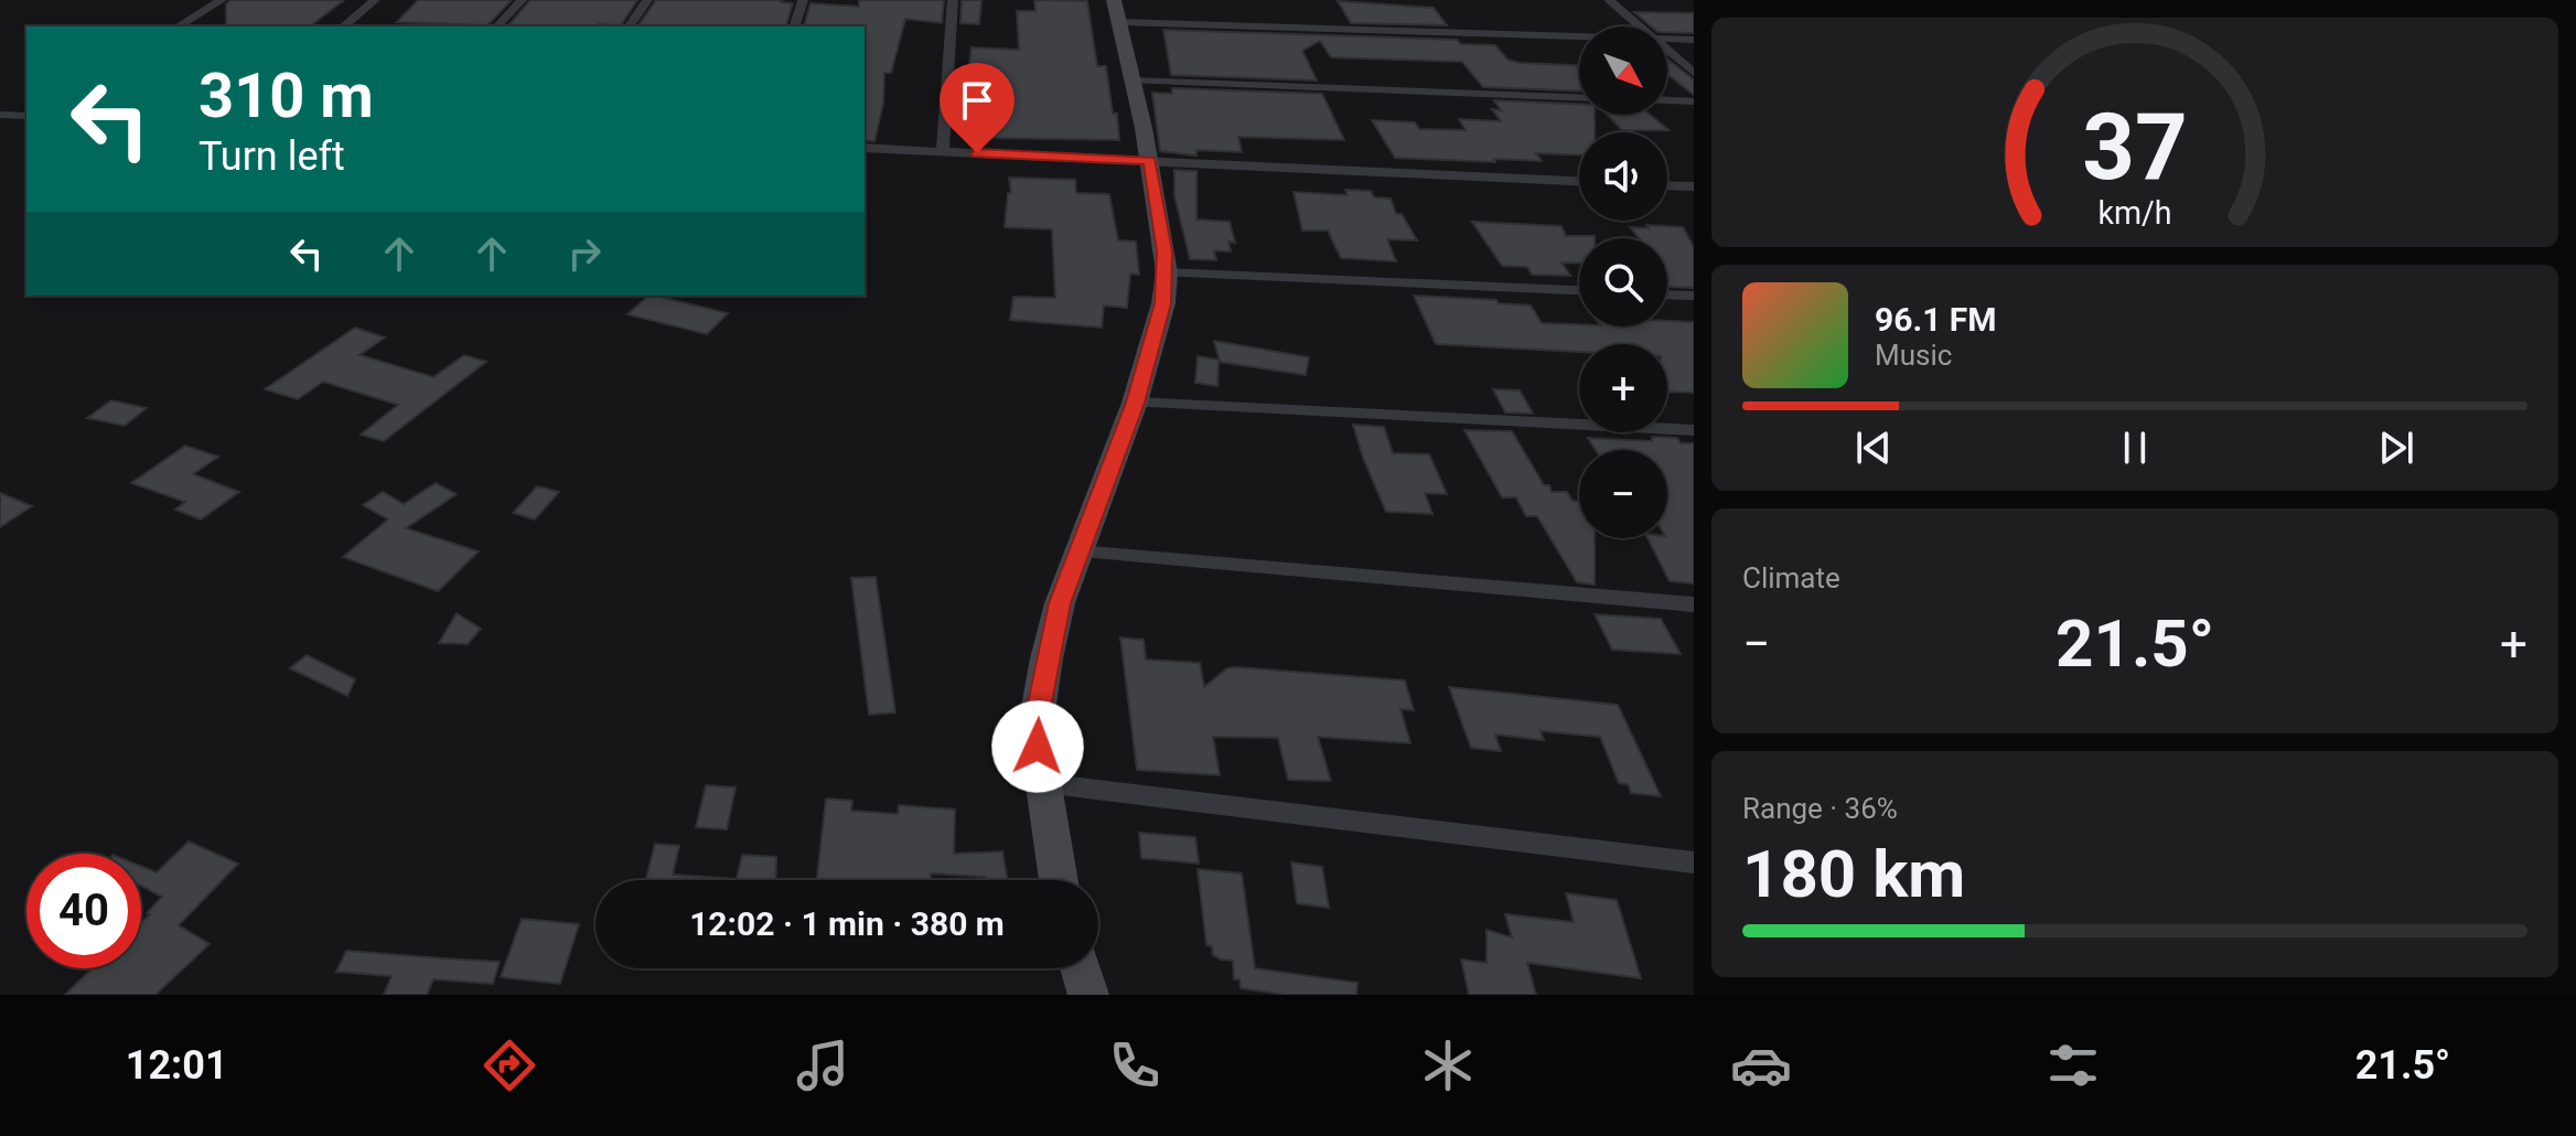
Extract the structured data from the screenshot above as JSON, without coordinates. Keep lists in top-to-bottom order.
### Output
{
  "north": "bottom right",
  "page": {
    "map_buttons": ["+", "−"],
    "turn": ["310 m", "Turn left"],
    "song": ["96.1 FM", "Music"],
    "tile": [
      "Climate",
      ["Range · 36%", "180 km"]
    ],
    "heat": ["−", "21.5°", "+"],
    "limit": "40",
    "trip": "12:02 · 1 min · 380 m",
    "tabs": ["12:01", "21.5°"],
    "gauge": ["37", "km/h"]
  }
}
